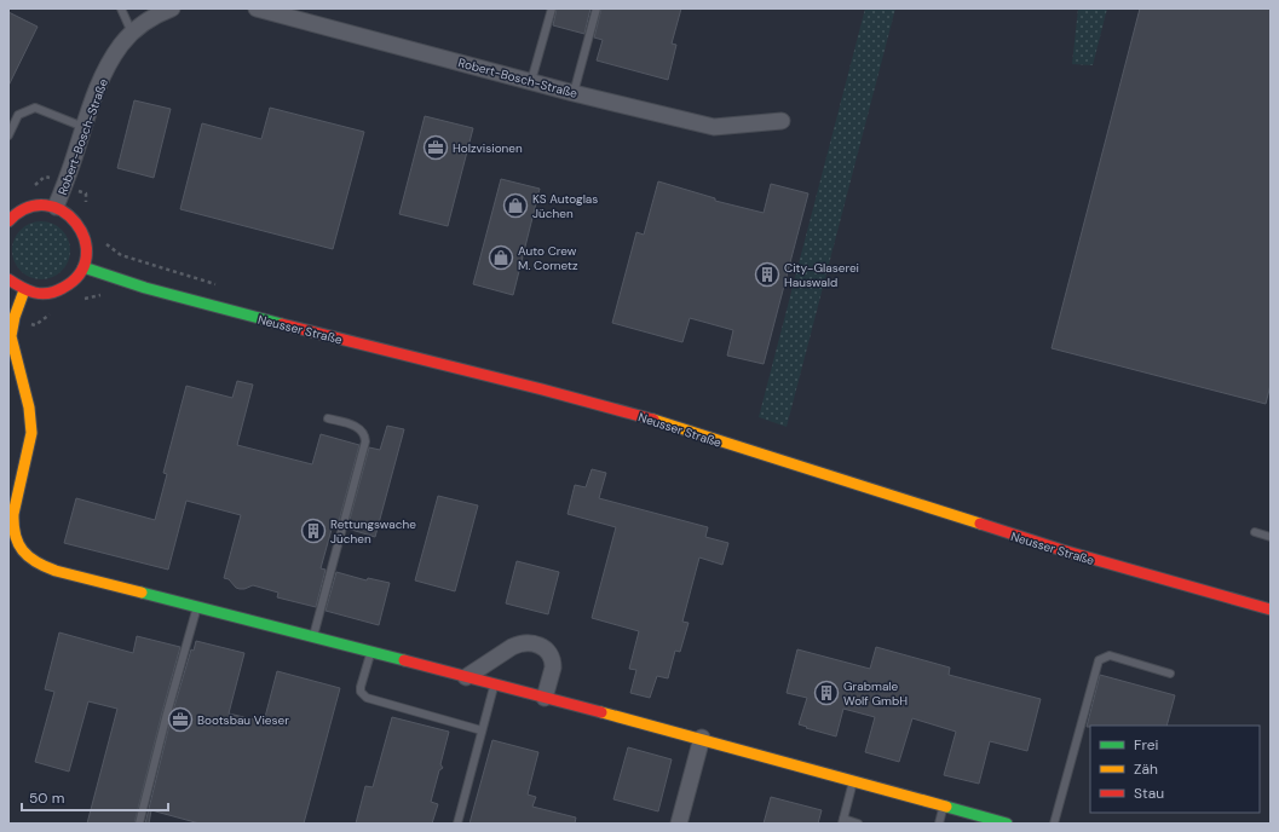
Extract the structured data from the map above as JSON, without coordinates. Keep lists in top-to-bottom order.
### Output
{
  "streets": {
    "main road": ["Neusser Straße"],
    "street": ["Robert-Bosch-Straße"]
  },
  "places": {
    "office": ["Holzvisionen", "Bootsbau Vieser"],
    "shop": ["KS Autoglas Jüchen", "Auto Crew M. Cornetz"],
    "building": ["City-Glaserei Hauswald", "Rettungswache Jüchen", "Grabmale Wolf GmbH"]
  },
  "legend": ["Frei", "Zäh", "Stau"],
  "scale_bar": "50 m"
}
